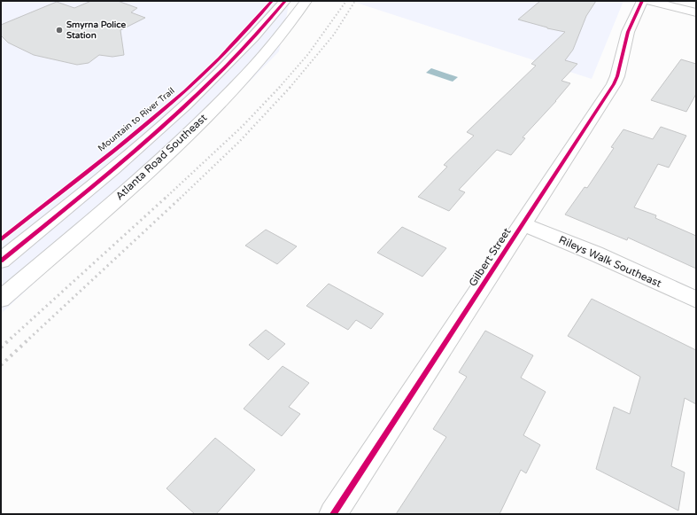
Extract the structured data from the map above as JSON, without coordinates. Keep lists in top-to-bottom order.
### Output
{
  "streets": {
    "main road": ["Atlanta Road Southeast", "Gilbert Street", "Rileys Walk Southeast"],
    "cycle path": ["Mountain to River Trail"]
  },
  "crossings": [
    ["Gilbert Street", "Rileys Walk Southeast"]
  ],
  "places": ["Smyrna Police Station"]
}
